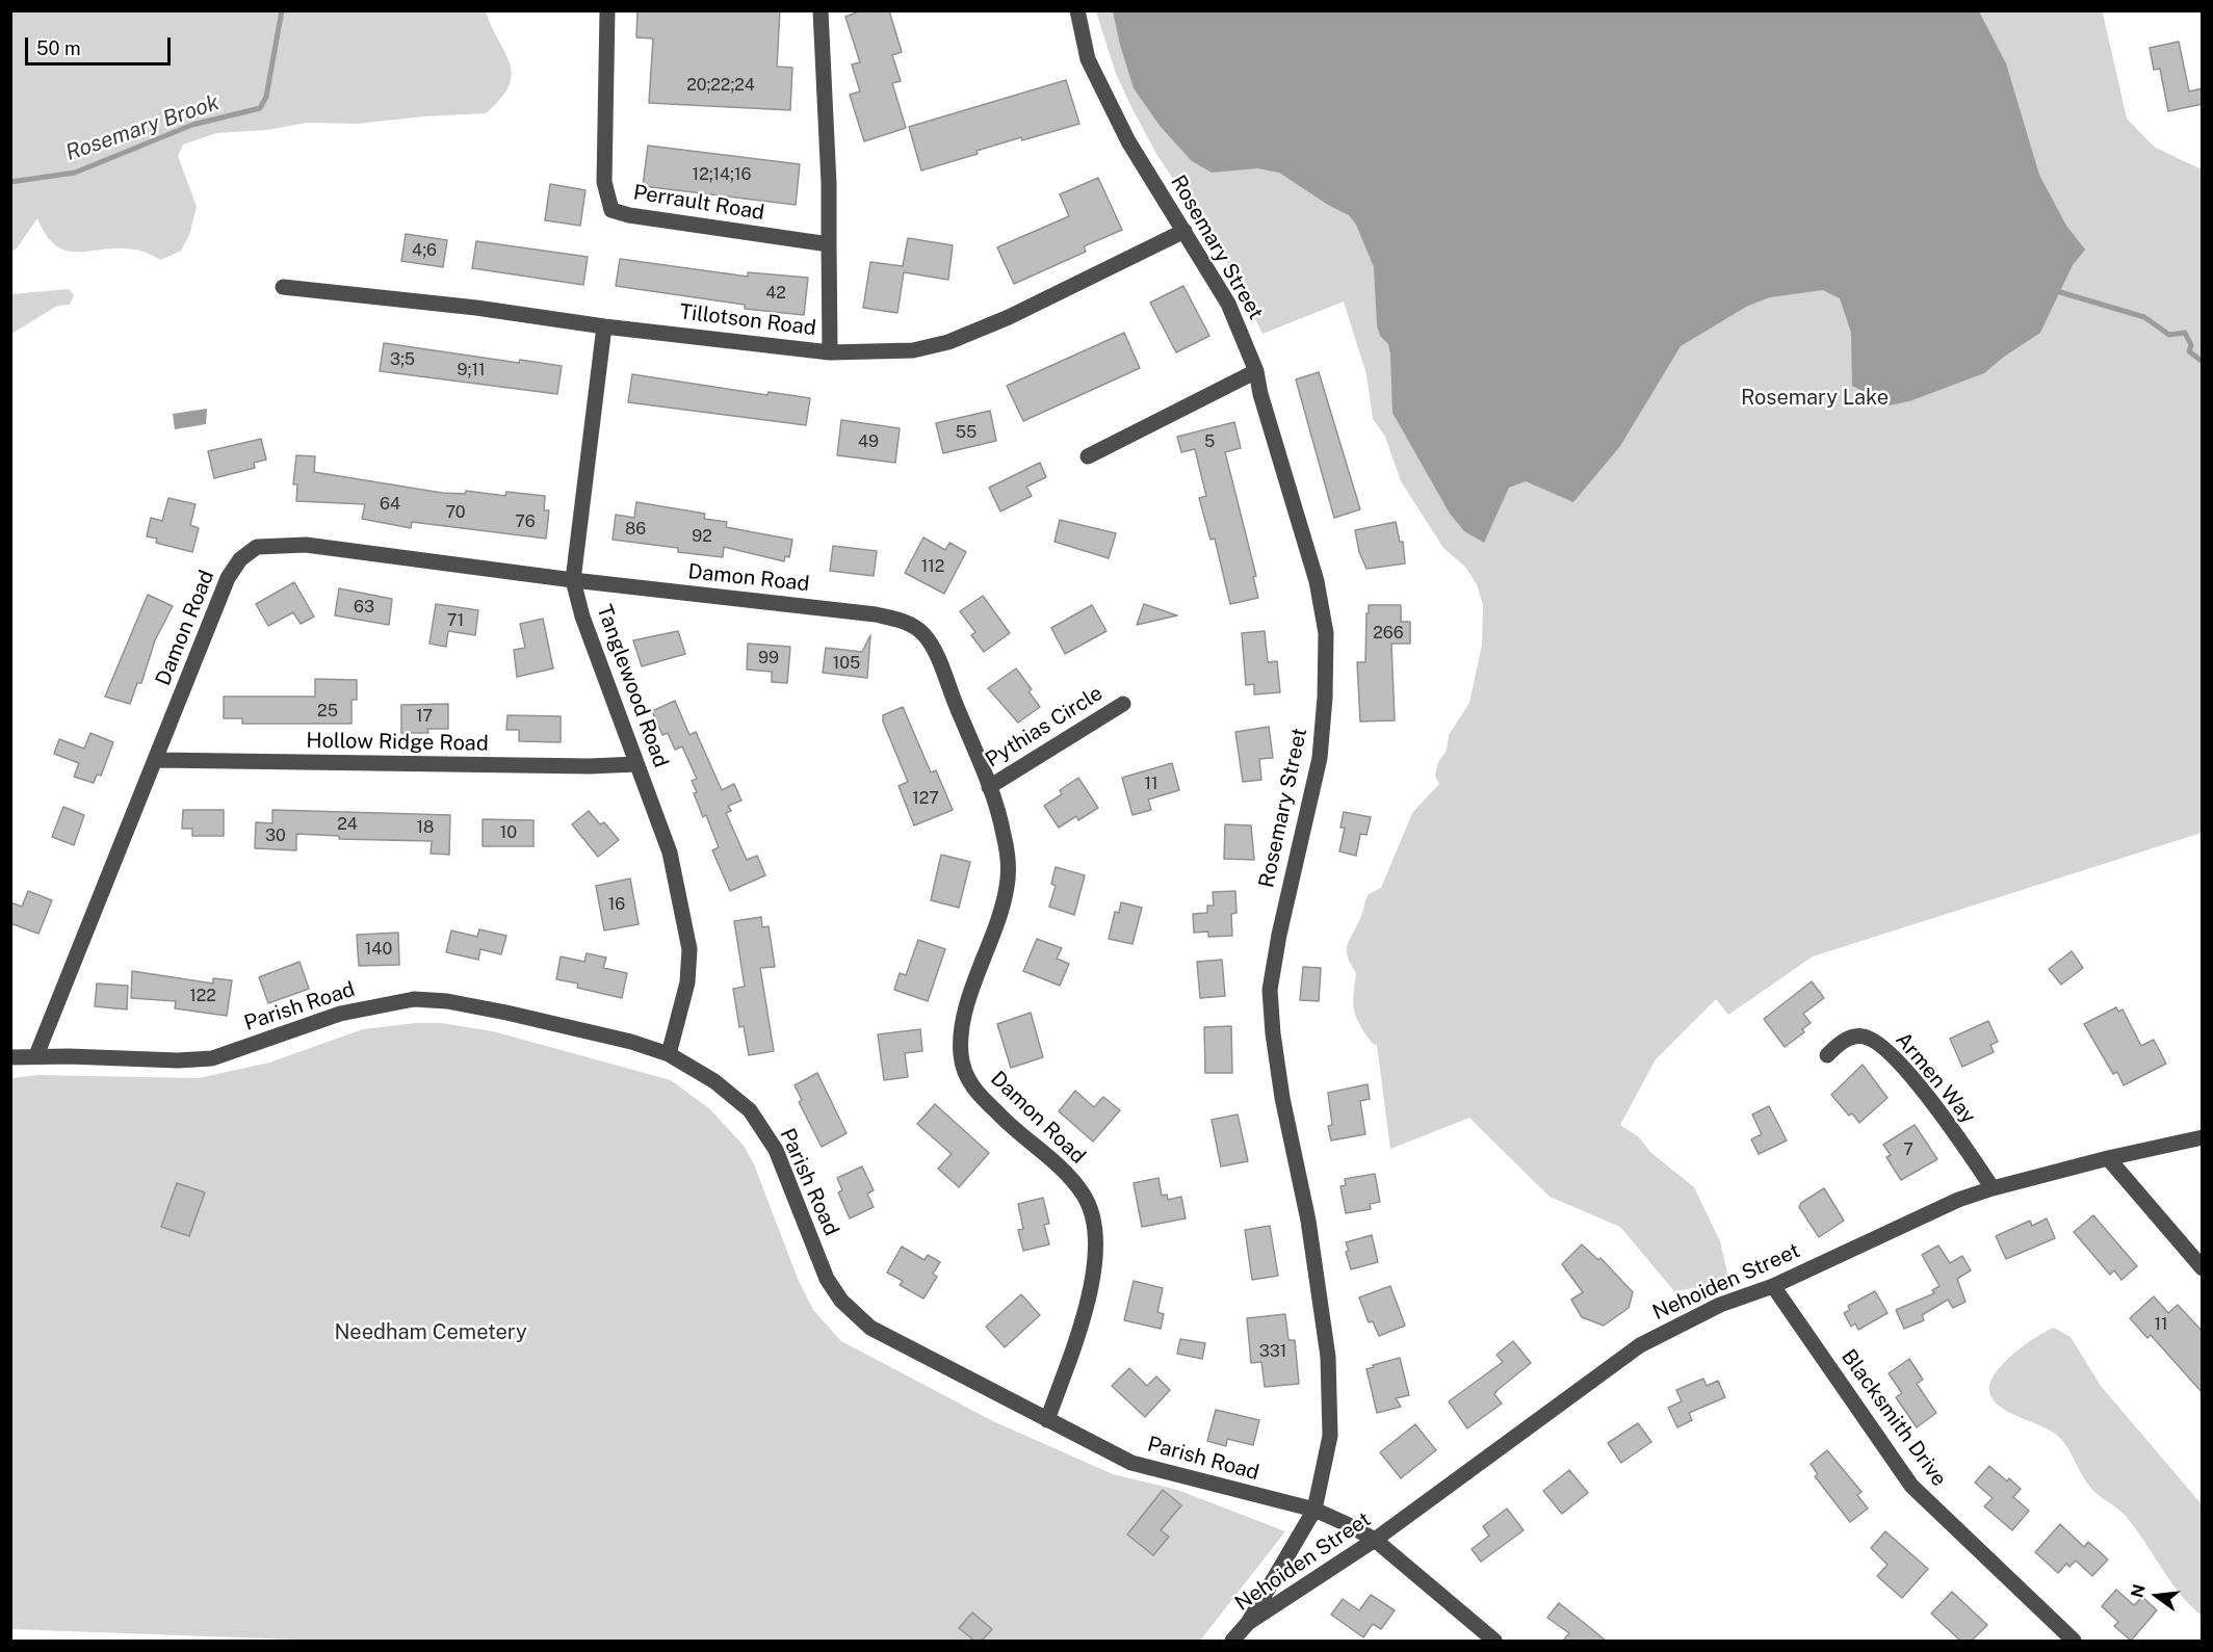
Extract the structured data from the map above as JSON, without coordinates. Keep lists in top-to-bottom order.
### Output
{
  "streets": {
    "street": [
      "Perrault Road",
      "Rosemary Street",
      "Tillotson Road",
      "Damon Road",
      "Tanglewood Road",
      "Pythias Circle",
      "Hollow Ridge Road",
      "Parish Road",
      "Armen Way",
      "Nehoiden Street",
      "Blacksmith Drive"
    ]
  },
  "crossings": [
    ["Rosemary Street", "Tillotson Road"],
    ["Rosemary Street", "Parish Road"],
    ["Rosemary Street", "Nehoiden Street"],
    ["Tillotson Road", "Tanglewood Road"],
    ["Damon Road", "Tanglewood Road"],
    ["Damon Road", "Pythias Circle"],
    ["Damon Road", "Hollow Ridge Road"],
    ["Damon Road", "Parish Road"],
    ["Tanglewood Road", "Hollow Ridge Road"],
    ["Tanglewood Road", "Parish Road"],
    ["Parish Road", "Nehoiden Street"],
    ["Armen Way", "Nehoiden Street"],
    ["Nehoiden Street", "Blacksmith Drive"]
  ],
  "water": ["Rosemary Brook"],
  "parks": ["Rosemary Lake", "Needham Cemetery"],
  "house_numbers": [
    "20;22;24",
    "12;14;16",
    "4;6",
    "42",
    "3;5",
    "9;11",
    "55",
    "49",
    "5",
    "64",
    "70",
    "76",
    "86",
    "92",
    "112",
    "63",
    "71",
    "266",
    "99",
    "105",
    "25",
    "17",
    "11",
    "127",
    "24",
    "18",
    "10",
    "30",
    "16",
    "140",
    "122",
    "7",
    "11",
    "331"
  ],
  "scale_bar": "50 m",
  "north": "left"
}
